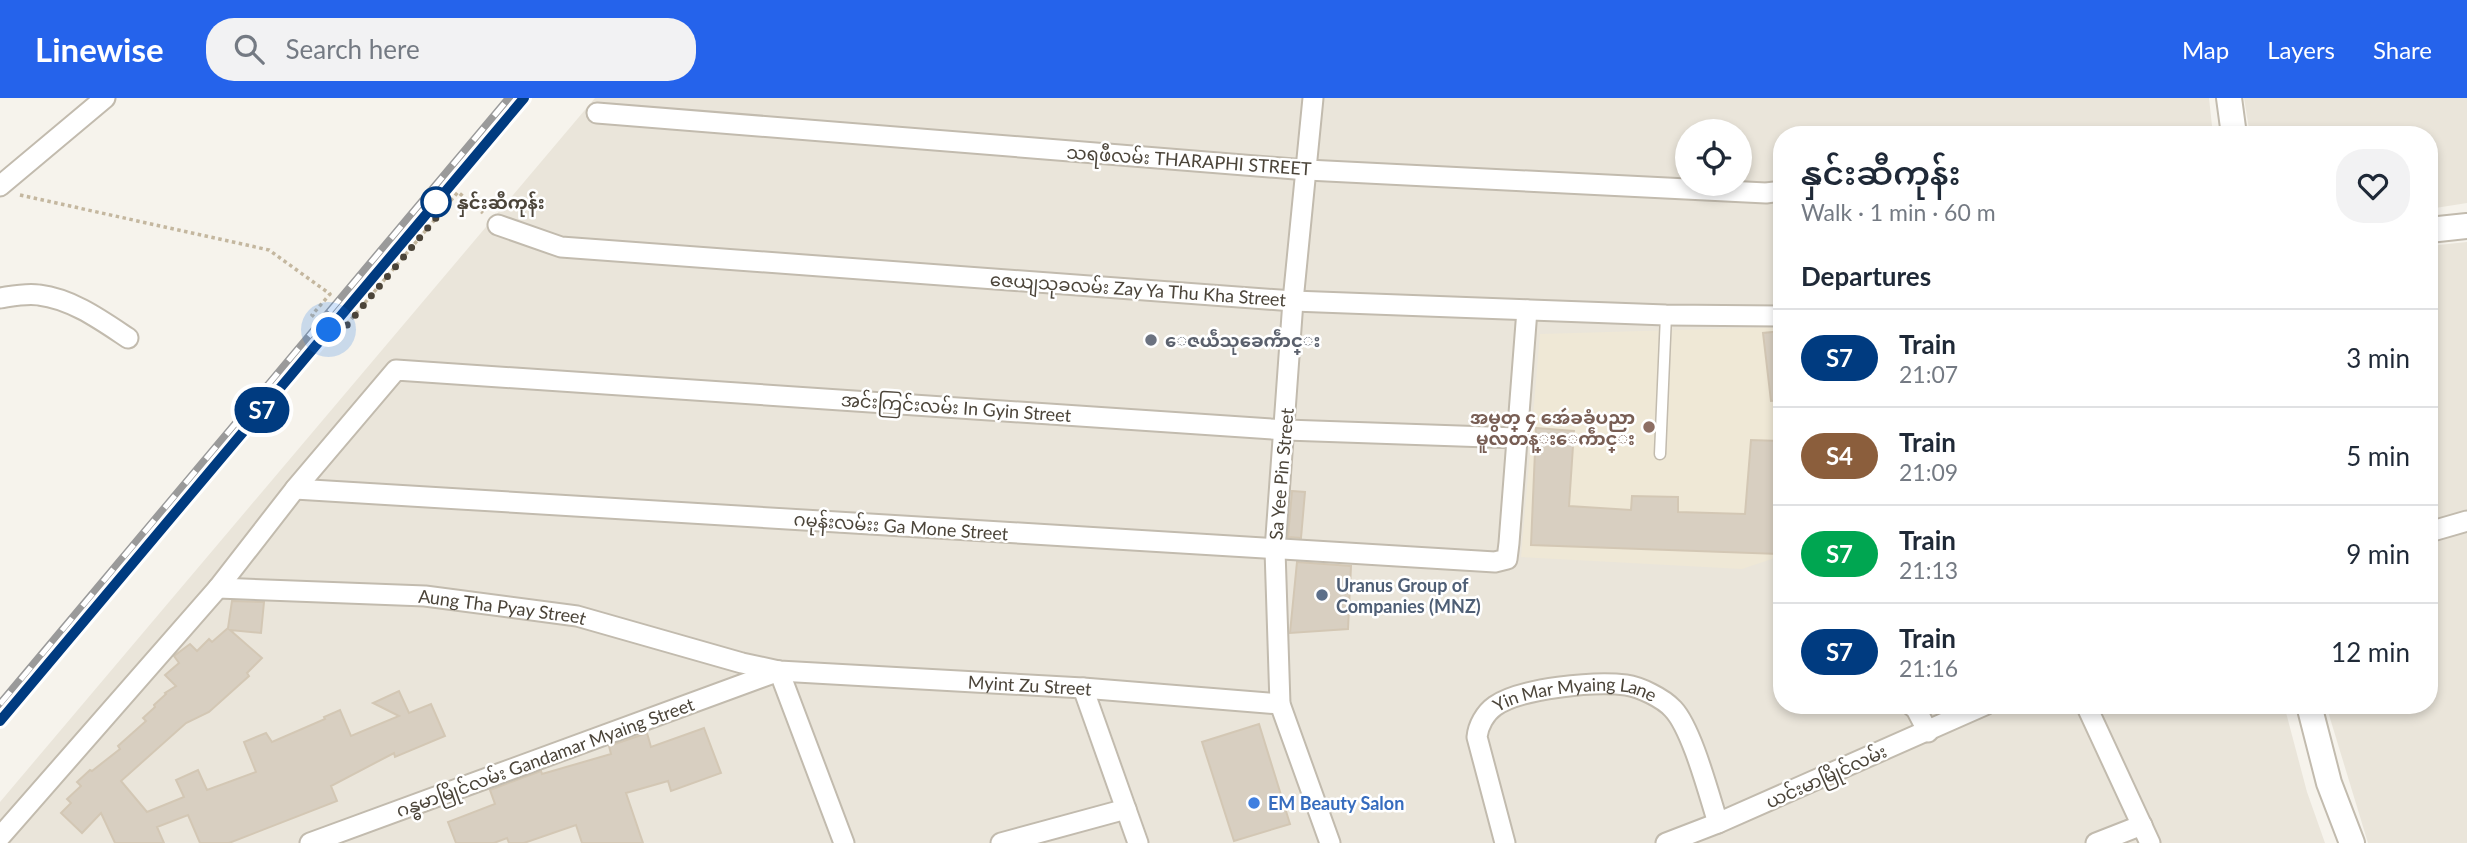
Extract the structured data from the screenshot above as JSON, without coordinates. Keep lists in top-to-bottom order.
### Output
{
  "streets": {
    "street": [
      "သရဖီလမ်း THARAPHI STREET",
      "ဇေယျသုခလမ်း Zay Ya Thu Kha Street",
      "အင်းကြင်းလမ်း In Gyin Street",
      "Sa Yee Pin Street",
      "ဂမုန်းလမ်းး Ga Mone Street",
      "Aung Tha Pyay Street",
      "Myint Zu Street",
      "Yin Mar Myaing Lane",
      "ဂန္ဓမာမြိုင်လမ်း Gandamar Myaing Street",
      "ယင်းမာမြိုင်လမ်း"
    ]
  },
  "crossings": [
    ["သရဖီလမ်း THARAPHI STREET", "Sa Yee Pin Street"],
    ["ဇေယျသုခလမ်း Zay Ya Thu Kha Street", "Sa Yee Pin Street"],
    ["အင်းကြင်းလမ်း In Gyin Street", "Sa Yee Pin Street"],
    ["အင်းကြင်းလမ်း In Gyin Street", "ဂမုန်းလမ်းး Ga Mone Street"],
    ["Sa Yee Pin Street", "ဂမုန်းလမ်းး Ga Mone Street"],
    ["Sa Yee Pin Street", "Myint Zu Street"],
    ["Aung Tha Pyay Street", "Myint Zu Street"],
    ["Aung Tha Pyay Street", "ဂန္ဓမာမြိုင်လမ်း Gandamar Myaing Street"],
    ["Myint Zu Street", "ဂန္ဓမာမြိုင်လမ်း Gandamar Myaing Street"],
    ["Yin Mar Myaing Lane", "ယင်းမာမြိုင်လမ်း"]
  ],
  "places": [
    "နှင်းဆီကုန်း",
    "ေဇယဵသုခေကဵာင္း",
    "အမွတ္ ၄ အေဴခခံပညာ မူလတန္းေကဵာင္း",
    "Uranus Group of Companies (MNZ)",
    "EM Beauty Salon"
  ],
  "page": {
    "header": "Linewise",
    "search": "Search here",
    "nav": ["Map", "Layers", "Share"],
    "on_map": "S7",
    "heading": [
      ["နှင်းဆီကုန်း", "Walk · 1 min · 60 m"],
      "Departures"
    ],
    "list": [
      {
        "mark": "S7",
        "name": "Train",
        "note": "21:07",
        "value": "3 min"
      },
      {
        "mark": "S4",
        "name": "Train",
        "note": "21:09",
        "value": "5 min"
      },
      {
        "mark": "S7",
        "name": "Train",
        "note": "21:13",
        "value": "9 min"
      },
      {
        "mark": "S7",
        "name": "Train",
        "note": "21:16",
        "value": "12 min"
      }
    ]
  }
}
